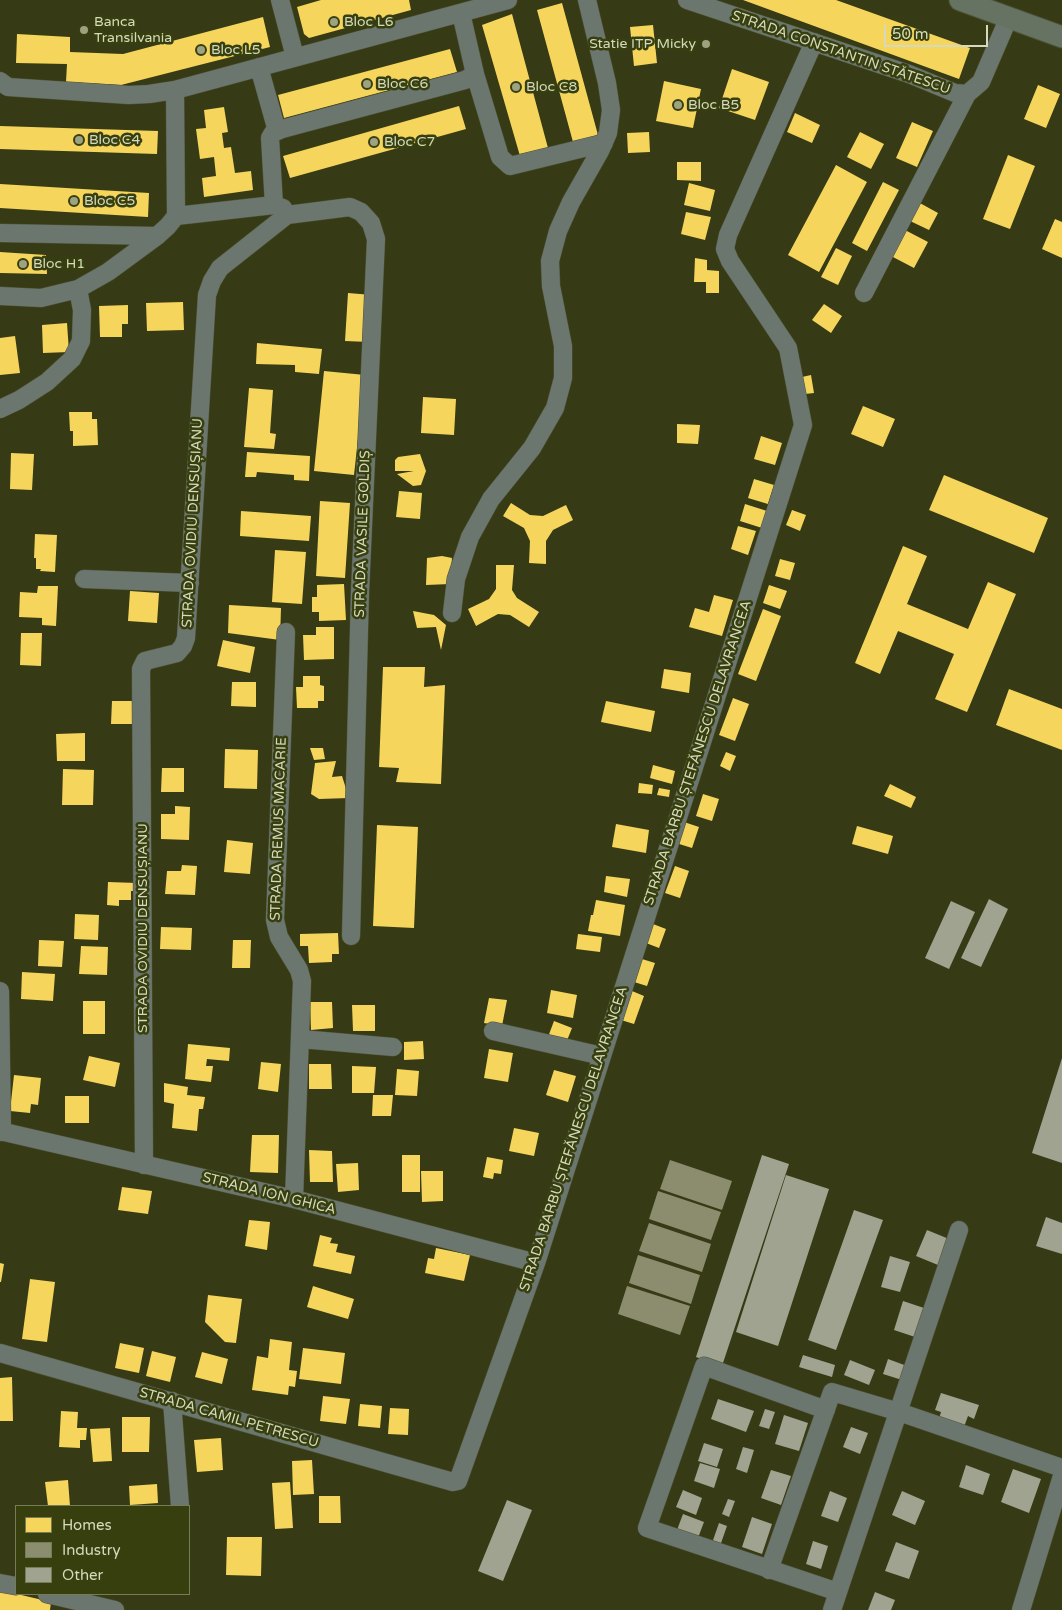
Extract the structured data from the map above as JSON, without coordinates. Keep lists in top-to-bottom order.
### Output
{
  "streets": {
    "street": [
      "STRADA CONSTANTIN STĂTESCU",
      "STRADA OVIDIU DENSUȘIANU",
      "STRADA VASILE GOLDIȘ",
      "STRADA BARBU ȘTEFĂNESCU DELAVRANCEA",
      "STRADA REMUS MACARIE",
      "STRADA ION GHICA",
      "STRADA CAMIL PETRESCU"
    ]
  },
  "crossings": [
    ["STRADA CONSTANTIN STĂTESCU", "STRADA BARBU ȘTEFĂNESCU DELAVRANCEA"],
    ["STRADA OVIDIU DENSUȘIANU", "STRADA VASILE GOLDIȘ"],
    ["STRADA OVIDIU DENSUȘIANU", "STRADA ION GHICA"],
    ["STRADA BARBU ȘTEFĂNESCU DELAVRANCEA", "STRADA ION GHICA"],
    ["STRADA BARBU ȘTEFĂNESCU DELAVRANCEA", "STRADA CAMIL PETRESCU"],
    ["STRADA REMUS MACARIE", "STRADA ION GHICA"]
  ],
  "places": [
    "Bloc L6",
    "Banca Transilvania",
    "Statie ITP Micky",
    "Bloc L5",
    "Bloc C6",
    "Bloc C8",
    "Bloc B5",
    "Bloc C4",
    "Bloc C7",
    "Bloc C5",
    "Bloc H1"
  ],
  "legend": ["Homes", "Industry", "Other"],
  "scale_bar": "50 m"
}
